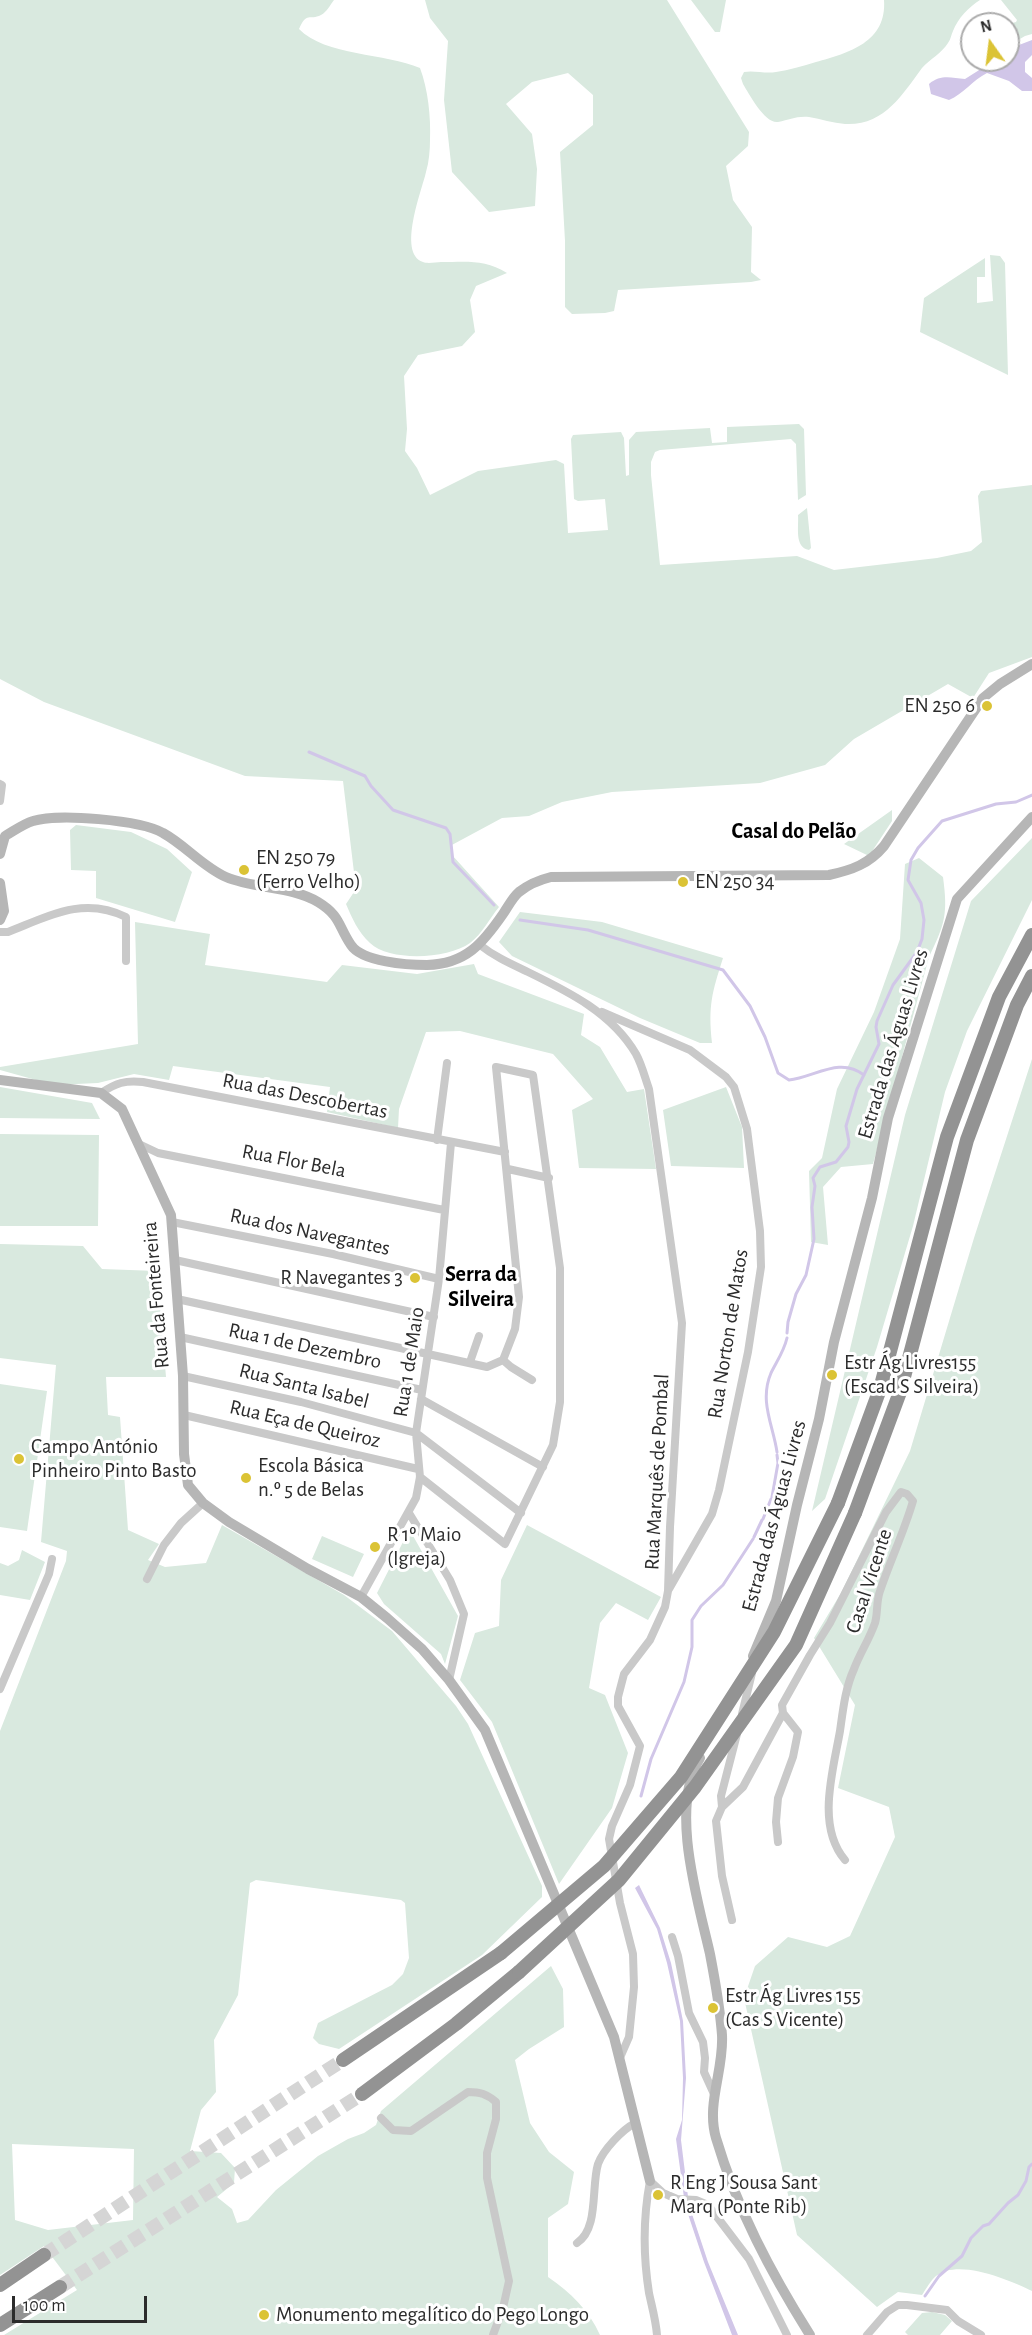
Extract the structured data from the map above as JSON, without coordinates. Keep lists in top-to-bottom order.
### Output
{
  "streets": {
    "street": [
      "Estrada das Águas Livres",
      "Rua das Descobertas",
      "Rua Flor Bela",
      "Rua dos Navegantes",
      "Rua da Fonteireira",
      "Rua Norton de Matos",
      "Rua 1 de Dezembro",
      "Rua 1 de Maio",
      "Rua Santa Isabel",
      "Rua Eça de Queiroz",
      "Rua Marquês de Pombal",
      "Casal Vicente"
    ]
  },
  "crossings": [
    ["Rua das Descobertas", "Rua da Fonteireira"],
    ["Rua das Descobertas", "Rua 1 de Maio"],
    ["Rua Flor Bela", "Rua da Fonteireira"],
    ["Rua Flor Bela", "Rua 1 de Maio"],
    ["Rua dos Navegantes", "Rua da Fonteireira"],
    ["Rua dos Navegantes", "Rua 1 de Maio"],
    ["Rua da Fonteireira", "Rua 1 de Dezembro"],
    ["Rua da Fonteireira", "Rua 1 de Maio"],
    ["Rua da Fonteireira", "Rua Santa Isabel"],
    ["Rua da Fonteireira", "Rua Eça de Queiroz"],
    ["Rua da Fonteireira", "Rua Marquês de Pombal"],
    ["Rua Norton de Matos", "Rua Marquês de Pombal"],
    ["Rua 1 de Dezembro", "Rua 1 de Maio"],
    ["Rua 1 de Maio", "Rua Santa Isabel"],
    ["Rua 1 de Maio", "Rua Eça de Queiroz"]
  ],
  "districts": ["Casal do Pelão", "Serra da Silveira"],
  "places": [
    "EN 250 6",
    "EN 250 79 (Ferro Velho)",
    "EN 250 34",
    "R Navegantes 3",
    "Estr Ág Livres155 (Escad S Silveira)",
    "Campo António Pinheiro Pinto Basto",
    "Escola Básica n.º 5 de Belas",
    "R 1º Maio (Igreja)",
    "Estr Ág Livres 155 (Cas S Vicente)",
    "R Eng J Sousa Sant Marq (Ponte Rib)",
    "Monumento megalítico do Pego Longo"
  ],
  "scale_bar": "100 m",
  "north": "top"
}
